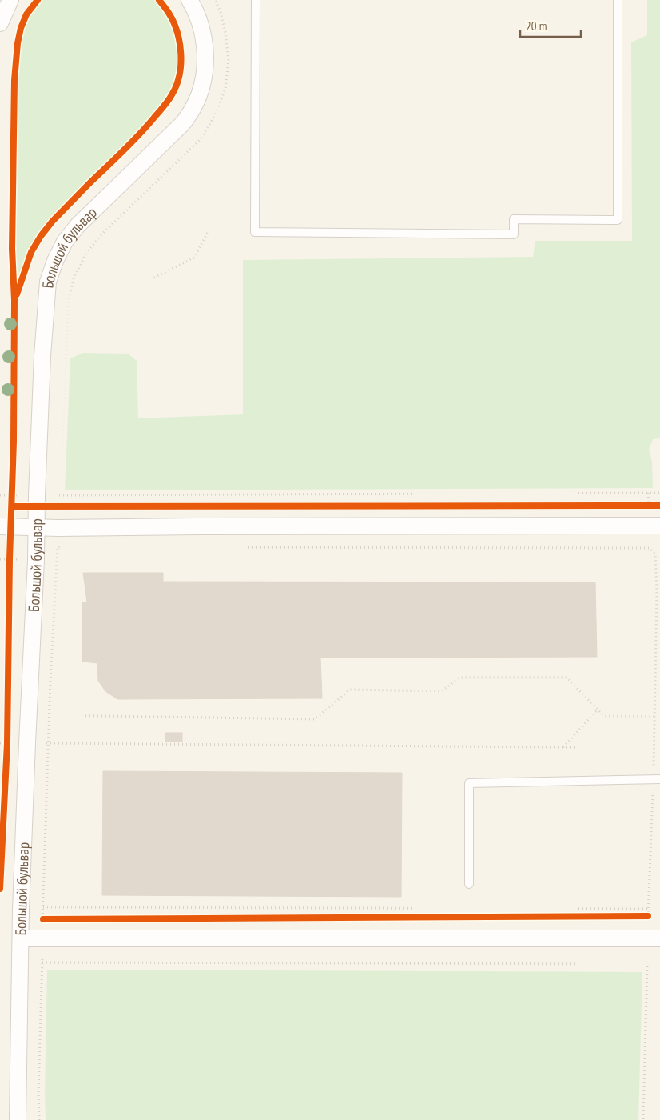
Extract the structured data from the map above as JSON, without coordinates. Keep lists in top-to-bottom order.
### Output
{
  "streets": {
    "street": ["Большой бульвар"]
  },
  "scale_bar": "20 m"
}
